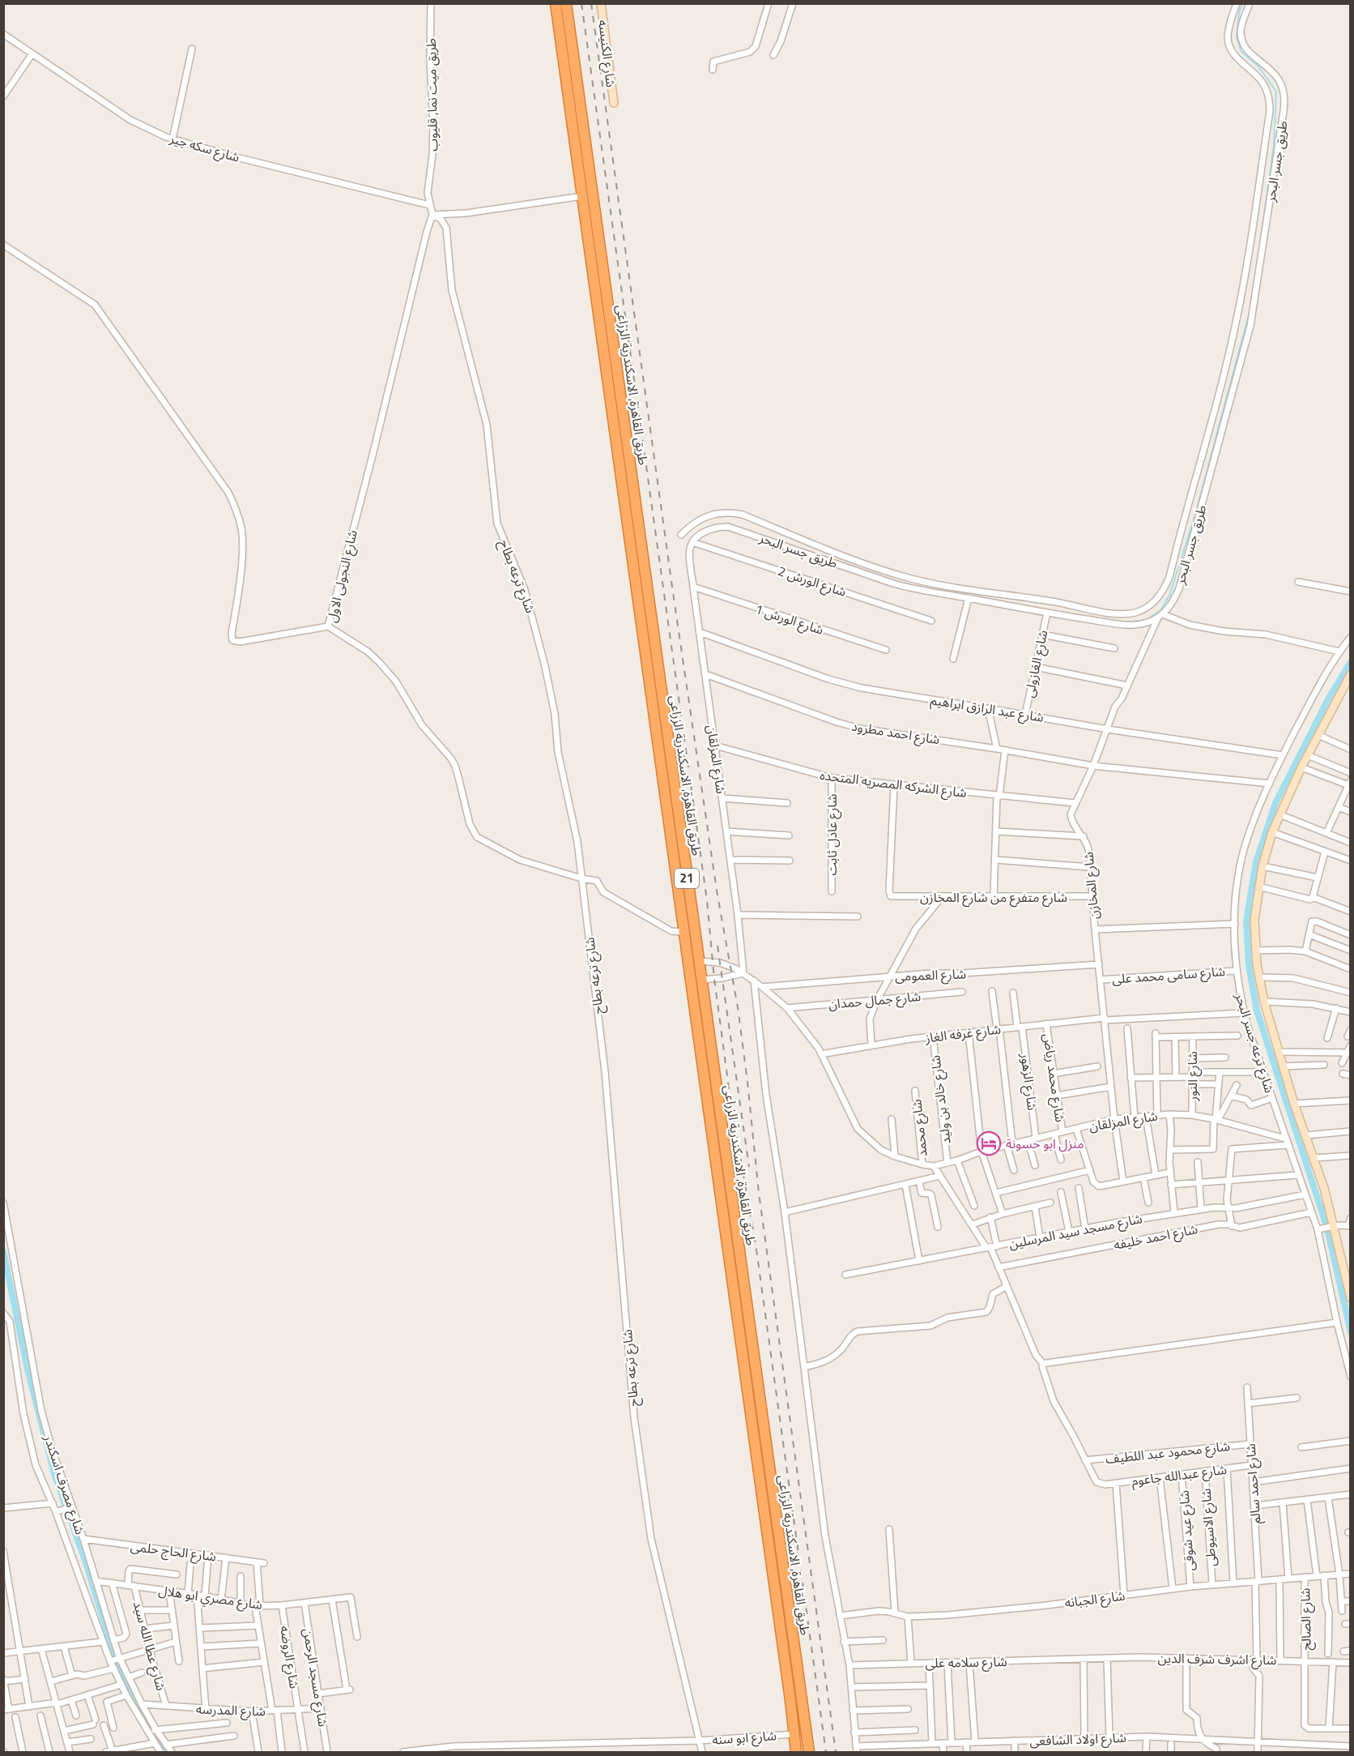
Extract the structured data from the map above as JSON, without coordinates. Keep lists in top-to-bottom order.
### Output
{
  "streets": {
    "highway": ["طريق القاهرة, الاسكندرية الزراعى", "21"],
    "street": [
      "شارع الكنيسه",
      "طريق ميت نما, قليوب",
      "شارع سكه جير",
      "طريق جسر البحر",
      "شارع النجولى الاول",
      "شارع ترعه بطاح",
      "شارع الورش 2",
      "شارع الورش 1",
      "شارع الغازولى",
      "شارع عبد الرازق ابراهيم",
      "شارع احمد مطرود",
      "شارع المزلقان",
      "شارع الشركه المصريه المتحده",
      "شارع عادل ثابت",
      "شارع المخازن",
      "شارع متفرع من شارع المخازن",
      "شارع العمومى",
      "شارع سامى محمد على",
      "شارع جمال حمدان",
      "شارع غرفه الغاز",
      "شارع ترعه جسر البحر",
      "شارع النور",
      "شارع محمد رياض",
      "شارع الزهور",
      "شارع خالد بن وليد",
      "شارع محمد",
      "شارع مسجد سيد المرسلين",
      "شارع احمد خليفه",
      "شارع محمود عبد اللطيف",
      "شارع عبدالله جاعوم",
      "شارع احمد سالم",
      "شارع مصرف اسكندر",
      "شارع الاسيوطى",
      "شارع عيد شوقى",
      "شارع الحاج حلمى",
      "شارع مصري ابو هلال",
      "شارع الجبانه",
      "شارع الصالح",
      "شارع عطا الله سيد",
      "شارع الروضه",
      "شارع اشرف شرف الدين",
      "شارع سلامه على",
      "شارع مسجد الرحمن",
      "شارع المدرسه",
      "شارع ابو سنه",
      "شارع اولاد الشافعى"
    ]
  },
  "crossings": [
    ["طريق ميت نما, قليوب", "شارع سكه جير"],
    ["طريق ميت نما, قليوب", "شارع النجولى الاول"],
    ["طريق ميت نما, قليوب", "شارع ترعه بطاح"],
    ["طريق جسر البحر", "شارع الورش 2"],
    ["طريق جسر البحر", "شارع الغازولى"],
    ["طريق جسر البحر", "شارع المزلقان"],
    ["طريق جسر البحر", "شارع المخازن"],
    ["طريق القاهرة, الاسكندرية الزراعى", "شارع النجولى الاول"],
    ["طريق القاهرة, الاسكندرية الزراعى", "شارع ابو سنه"],
    ["شارع النجولى الاول", "شارع ترعه بطاح"],
    ["شارع ترعه بطاح", "شارع ابو سنه"],
    ["شارع الورش 2", "شارع المزلقان"],
    ["شارع الورش 1", "شارع المزلقان"],
    ["شارع الغازولى", "شارع عبد الرازق ابراهيم"],
    ["شارع عبد الرازق ابراهيم", "شارع المزلقان"],
    ["شارع عبد الرازق ابراهيم", "شارع المخازن"],
    ["شارع عبد الرازق ابراهيم", "شارع ترعه جسر البحر"],
    ["شارع احمد مطرود", "شارع المزلقان"],
    ["شارع احمد مطرود", "شارع المخازن"],
    ["شارع احمد مطرود", "شارع ترعه جسر البحر"],
    ["شارع المزلقان", "شارع الشركه المصريه المتحده"],
    ["شارع المزلقان", "شارع المخازن"],
    ["شارع المزلقان", "شارع ترعه جسر البحر"],
    ["شارع المزلقان", "شارع النور"],
    ["شارع المزلقان", "شارع محمد رياض"],
    ["شارع المزلقان", "شارع الزهور"],
    ["شارع المزلقان", "شارع خالد بن وليد"],
    ["شارع الشركه المصريه المتحده", "شارع عادل ثابت"],
    ["شارع الشركه المصريه المتحده", "شارع المخازن"],
    ["شارع الشركه المصريه المتحده", "شارع متفرع من شارع المخازن"],
    ["شارع المخازن", "شارع متفرع من شارع المخازن"],
    ["شارع المخازن", "شارع العمومى"],
    ["شارع المخازن", "شارع سامى محمد على"],
    ["شارع المخازن", "شارع غرفه الغاز"],
    ["شارع سامى محمد على", "شارع ترعه جسر البحر"],
    ["شارع غرفه الغاز", "شارع ترعه جسر البحر"],
    ["شارع غرفه الغاز", "شارع محمد رياض"],
    ["شارع غرفه الغاز", "شارع الزهور"],
    ["شارع غرفه الغاز", "شارع خالد بن وليد"],
    ["شارع ترعه جسر البحر", "شارع مسجد سيد المرسلين"],
    ["شارع ترعه جسر البحر", "شارع احمد خليفه"],
    ["شارع محمود عبد اللطيف", "شارع عبدالله جاعوم"],
    ["شارع محمود عبد اللطيف", "شارع احمد سالم"],
    ["شارع عبدالله جاعوم", "شارع احمد سالم"],
    ["شارع عبدالله جاعوم", "شارع الاسيوطى"],
    ["شارع عبدالله جاعوم", "شارع عيد شوقى"],
    ["شارع احمد سالم", "شارع الجبانه"],
    ["شارع احمد سالم", "شارع اشرف شرف الدين"],
    ["شارع احمد سالم", "شارع اولاد الشافعى"],
    ["شارع مصرف اسكندر", "شارع الحاج حلمى"],
    ["شارع مصرف اسكندر", "شارع مصري ابو هلال"],
    ["شارع مصرف اسكندر", "شارع المدرسه"],
    ["شارع الاسيوطى", "شارع الجبانه"],
    ["شارع عيد شوقى", "شارع الجبانه"],
    ["شارع مصري ابو هلال", "شارع عطا الله سيد"],
    ["شارع مصري ابو هلال", "شارع الروضه"],
    ["شارع مصري ابو هلال", "شارع مسجد الرحمن"],
    ["شارع الجبانه", "شارع الصالح"],
    ["شارع الصالح", "شارع اشرف شرف الدين"],
    ["شارع عطا الله سيد", "شارع المدرسه"],
    ["شارع الروضه", "شارع المدرسه"],
    ["شارع اشرف شرف الدين", "شارع سلامه على"],
    ["شارع مسجد الرحمن", "شارع المدرسه"]
  ],
  "places": {
    "hotel": ["منزل ابو حسونة"]
  }
}
